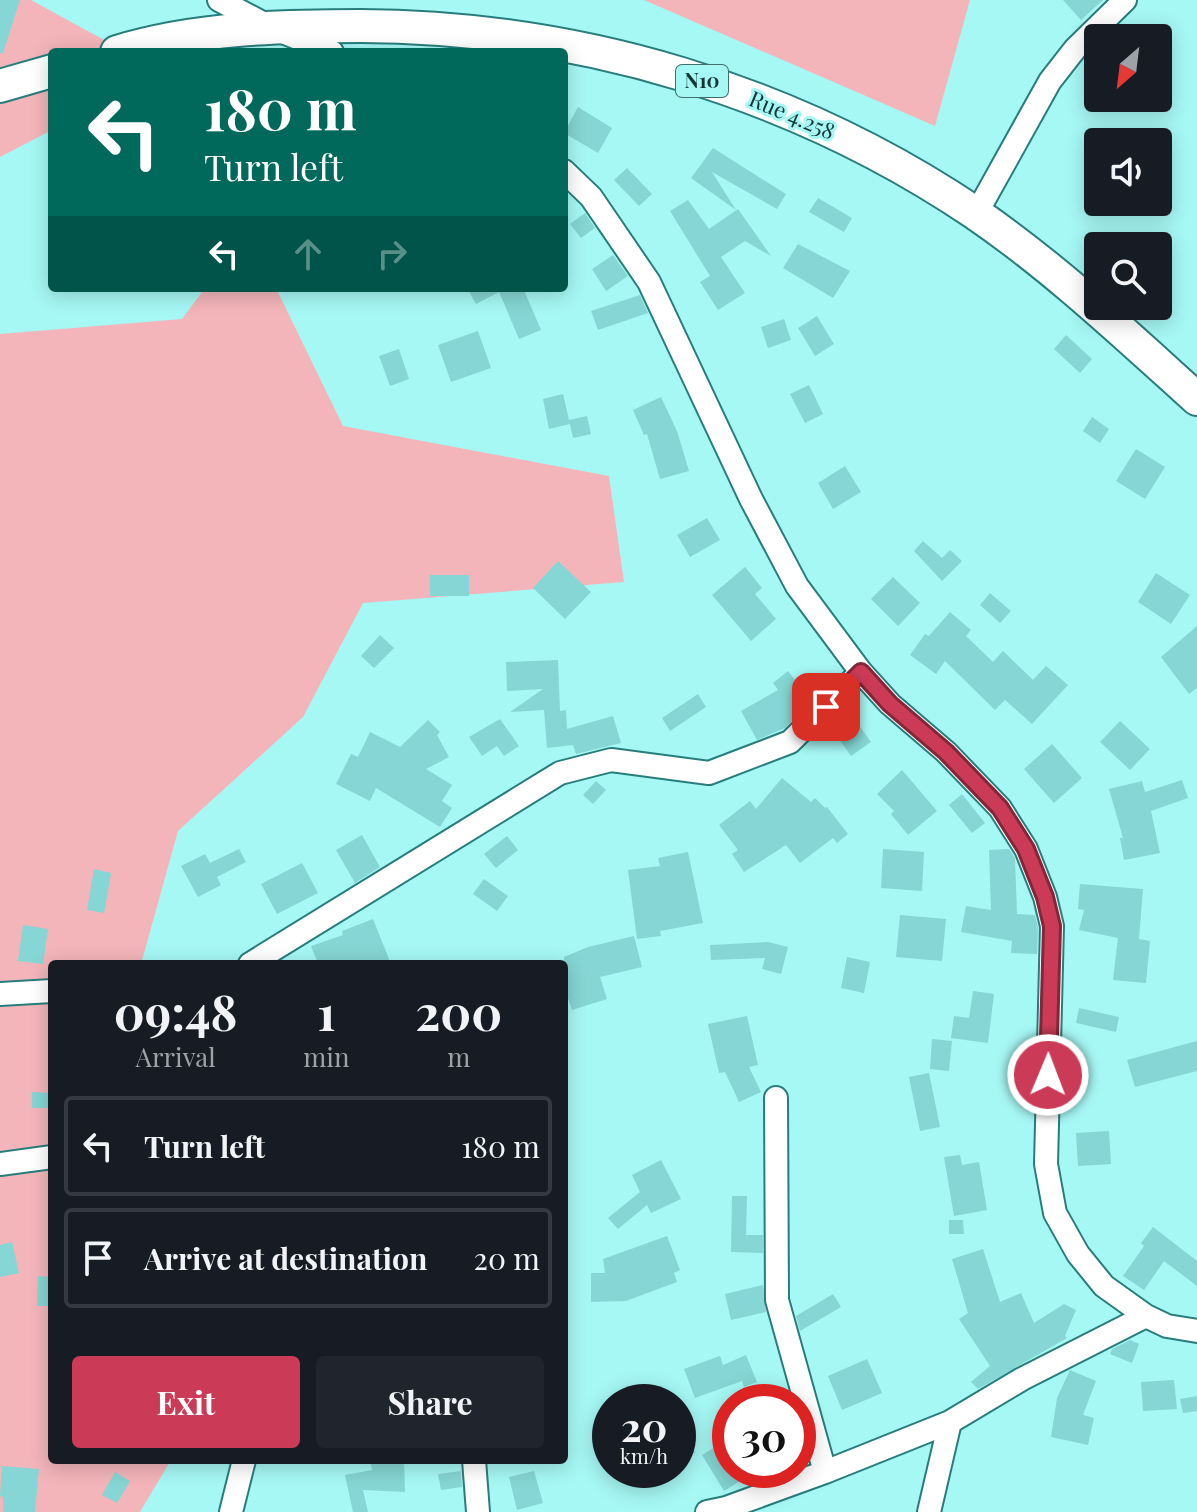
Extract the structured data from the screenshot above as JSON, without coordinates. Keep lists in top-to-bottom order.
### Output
{
  "streets": {
    "highway": ["N10", "Rue 4.258"]
  },
  "north": "bottom left",
  "page": {
    "turn": ["180 m", "Turn left"],
    "eta": [
      "09:48",
      "Arrival",
      "1",
      "min",
      "200",
      "m"
    ],
    "list": [
      {
        "name": "Turn left",
        "value": "180 m"
      },
      {
        "name": "Arrive at destination",
        "value": "20 m"
      }
    ],
    "buttons": ["Exit", "Share"],
    "speed": "20 km/h",
    "limit": "30"
  }
}
